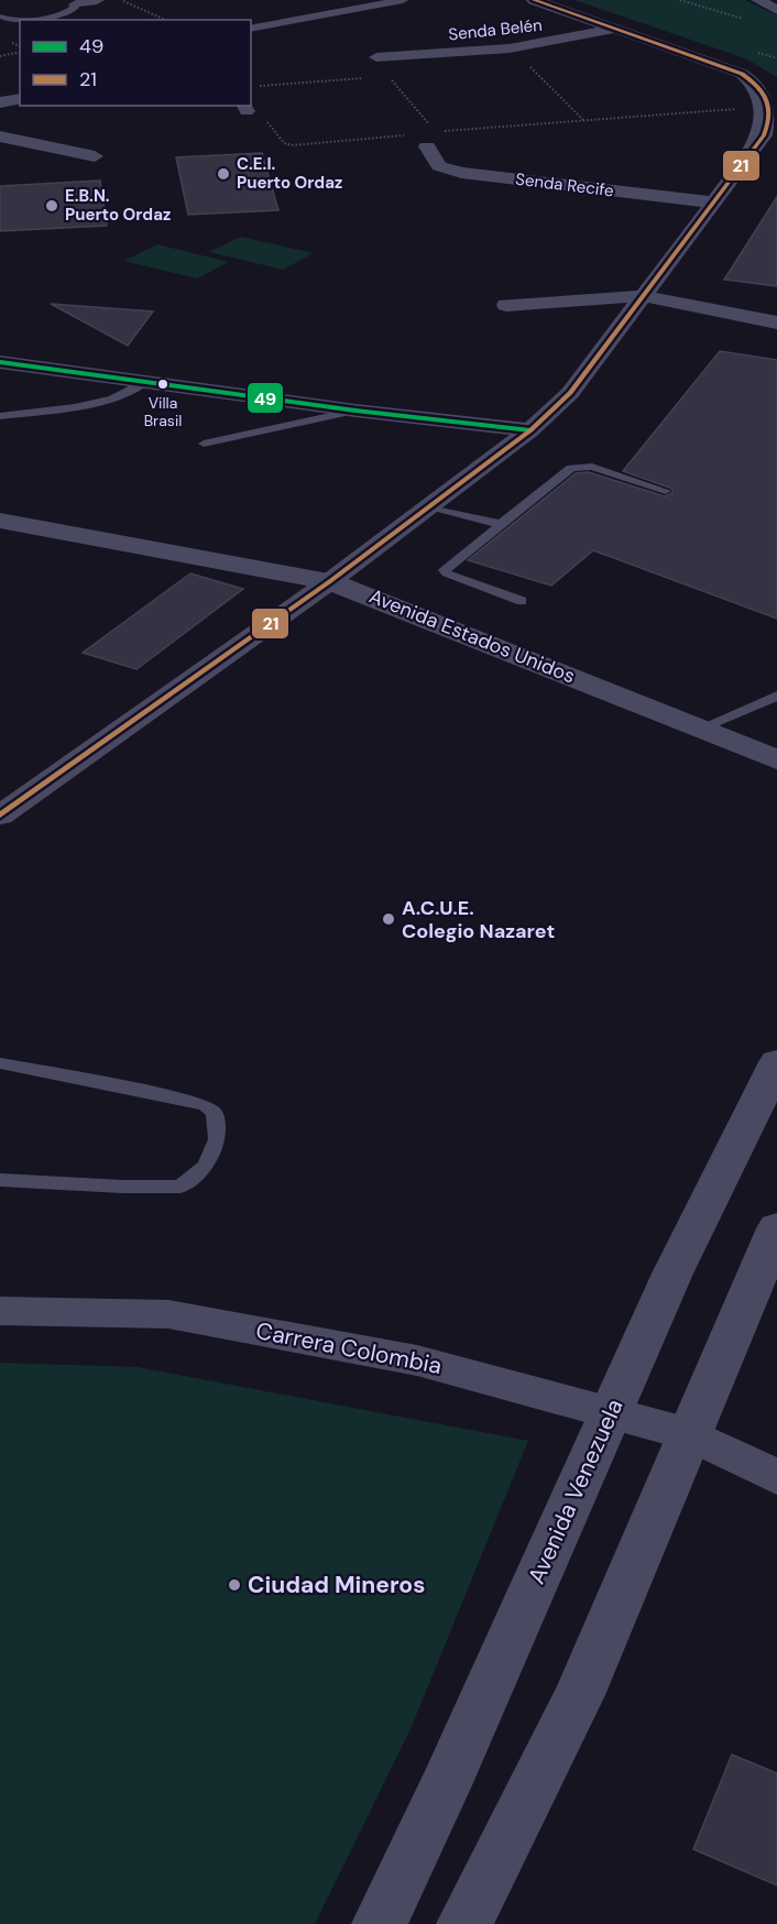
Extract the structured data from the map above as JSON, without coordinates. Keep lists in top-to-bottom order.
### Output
{
  "streets": {
    "street": [
      "Senda Belén",
      "Senda Recife",
      "Avenida Estados Unidos",
      "Carrera Colombia",
      "Avenida Venezuela"
    ]
  },
  "crossings": [
    ["Carrera Colombia", "Avenida Venezuela"]
  ],
  "places": [
    "C.E.I. Puerto Ordaz",
    "E.B.N. Puerto Ordaz",
    "Villa Brasil",
    "A.C.U.E. Colegio Nazaret",
    "Ciudad Mineros"
  ],
  "lines": ["transit line 21", "transit line 49"],
  "legend": ["49", "21"]
}
